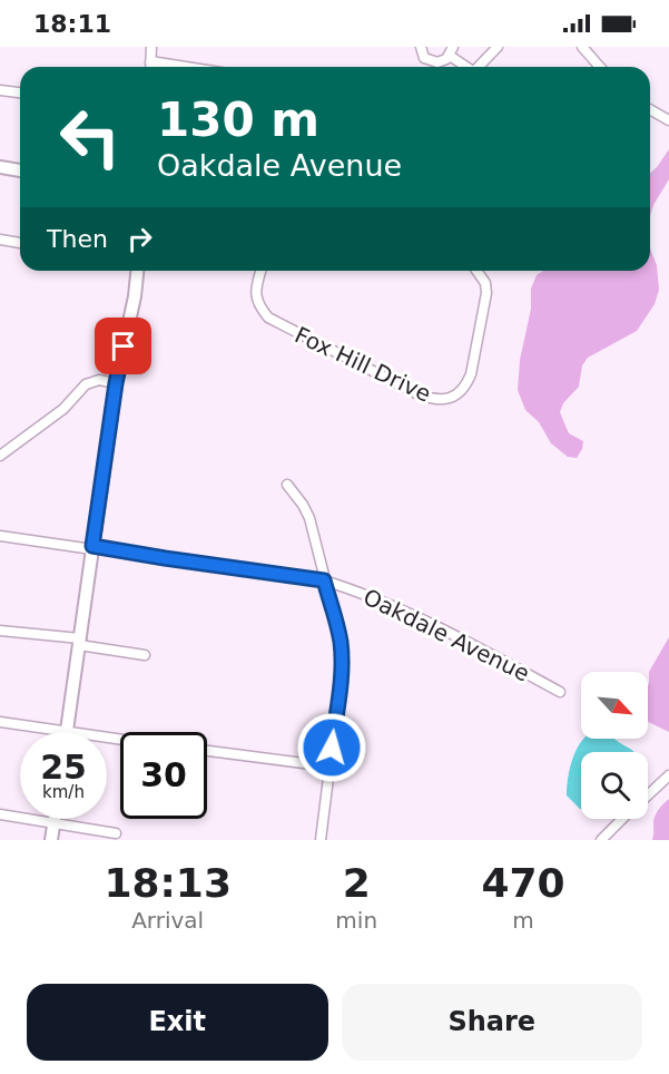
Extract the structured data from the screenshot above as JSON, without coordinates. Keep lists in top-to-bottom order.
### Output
{
  "streets": {
    "street": ["Fox Hill Drive", "Oakdale Avenue"]
  },
  "north": "bottom right",
  "page": {
    "status": "18:11",
    "turn": ["130 m", "Oakdale Avenue"],
    "then": "Then",
    "speed": "25 km/h",
    "limit": "30",
    "eta": [
      "18:13",
      "Arrival",
      "2",
      "min",
      "470",
      "m"
    ],
    "buttons": ["Exit", "Share"]
  }
}
